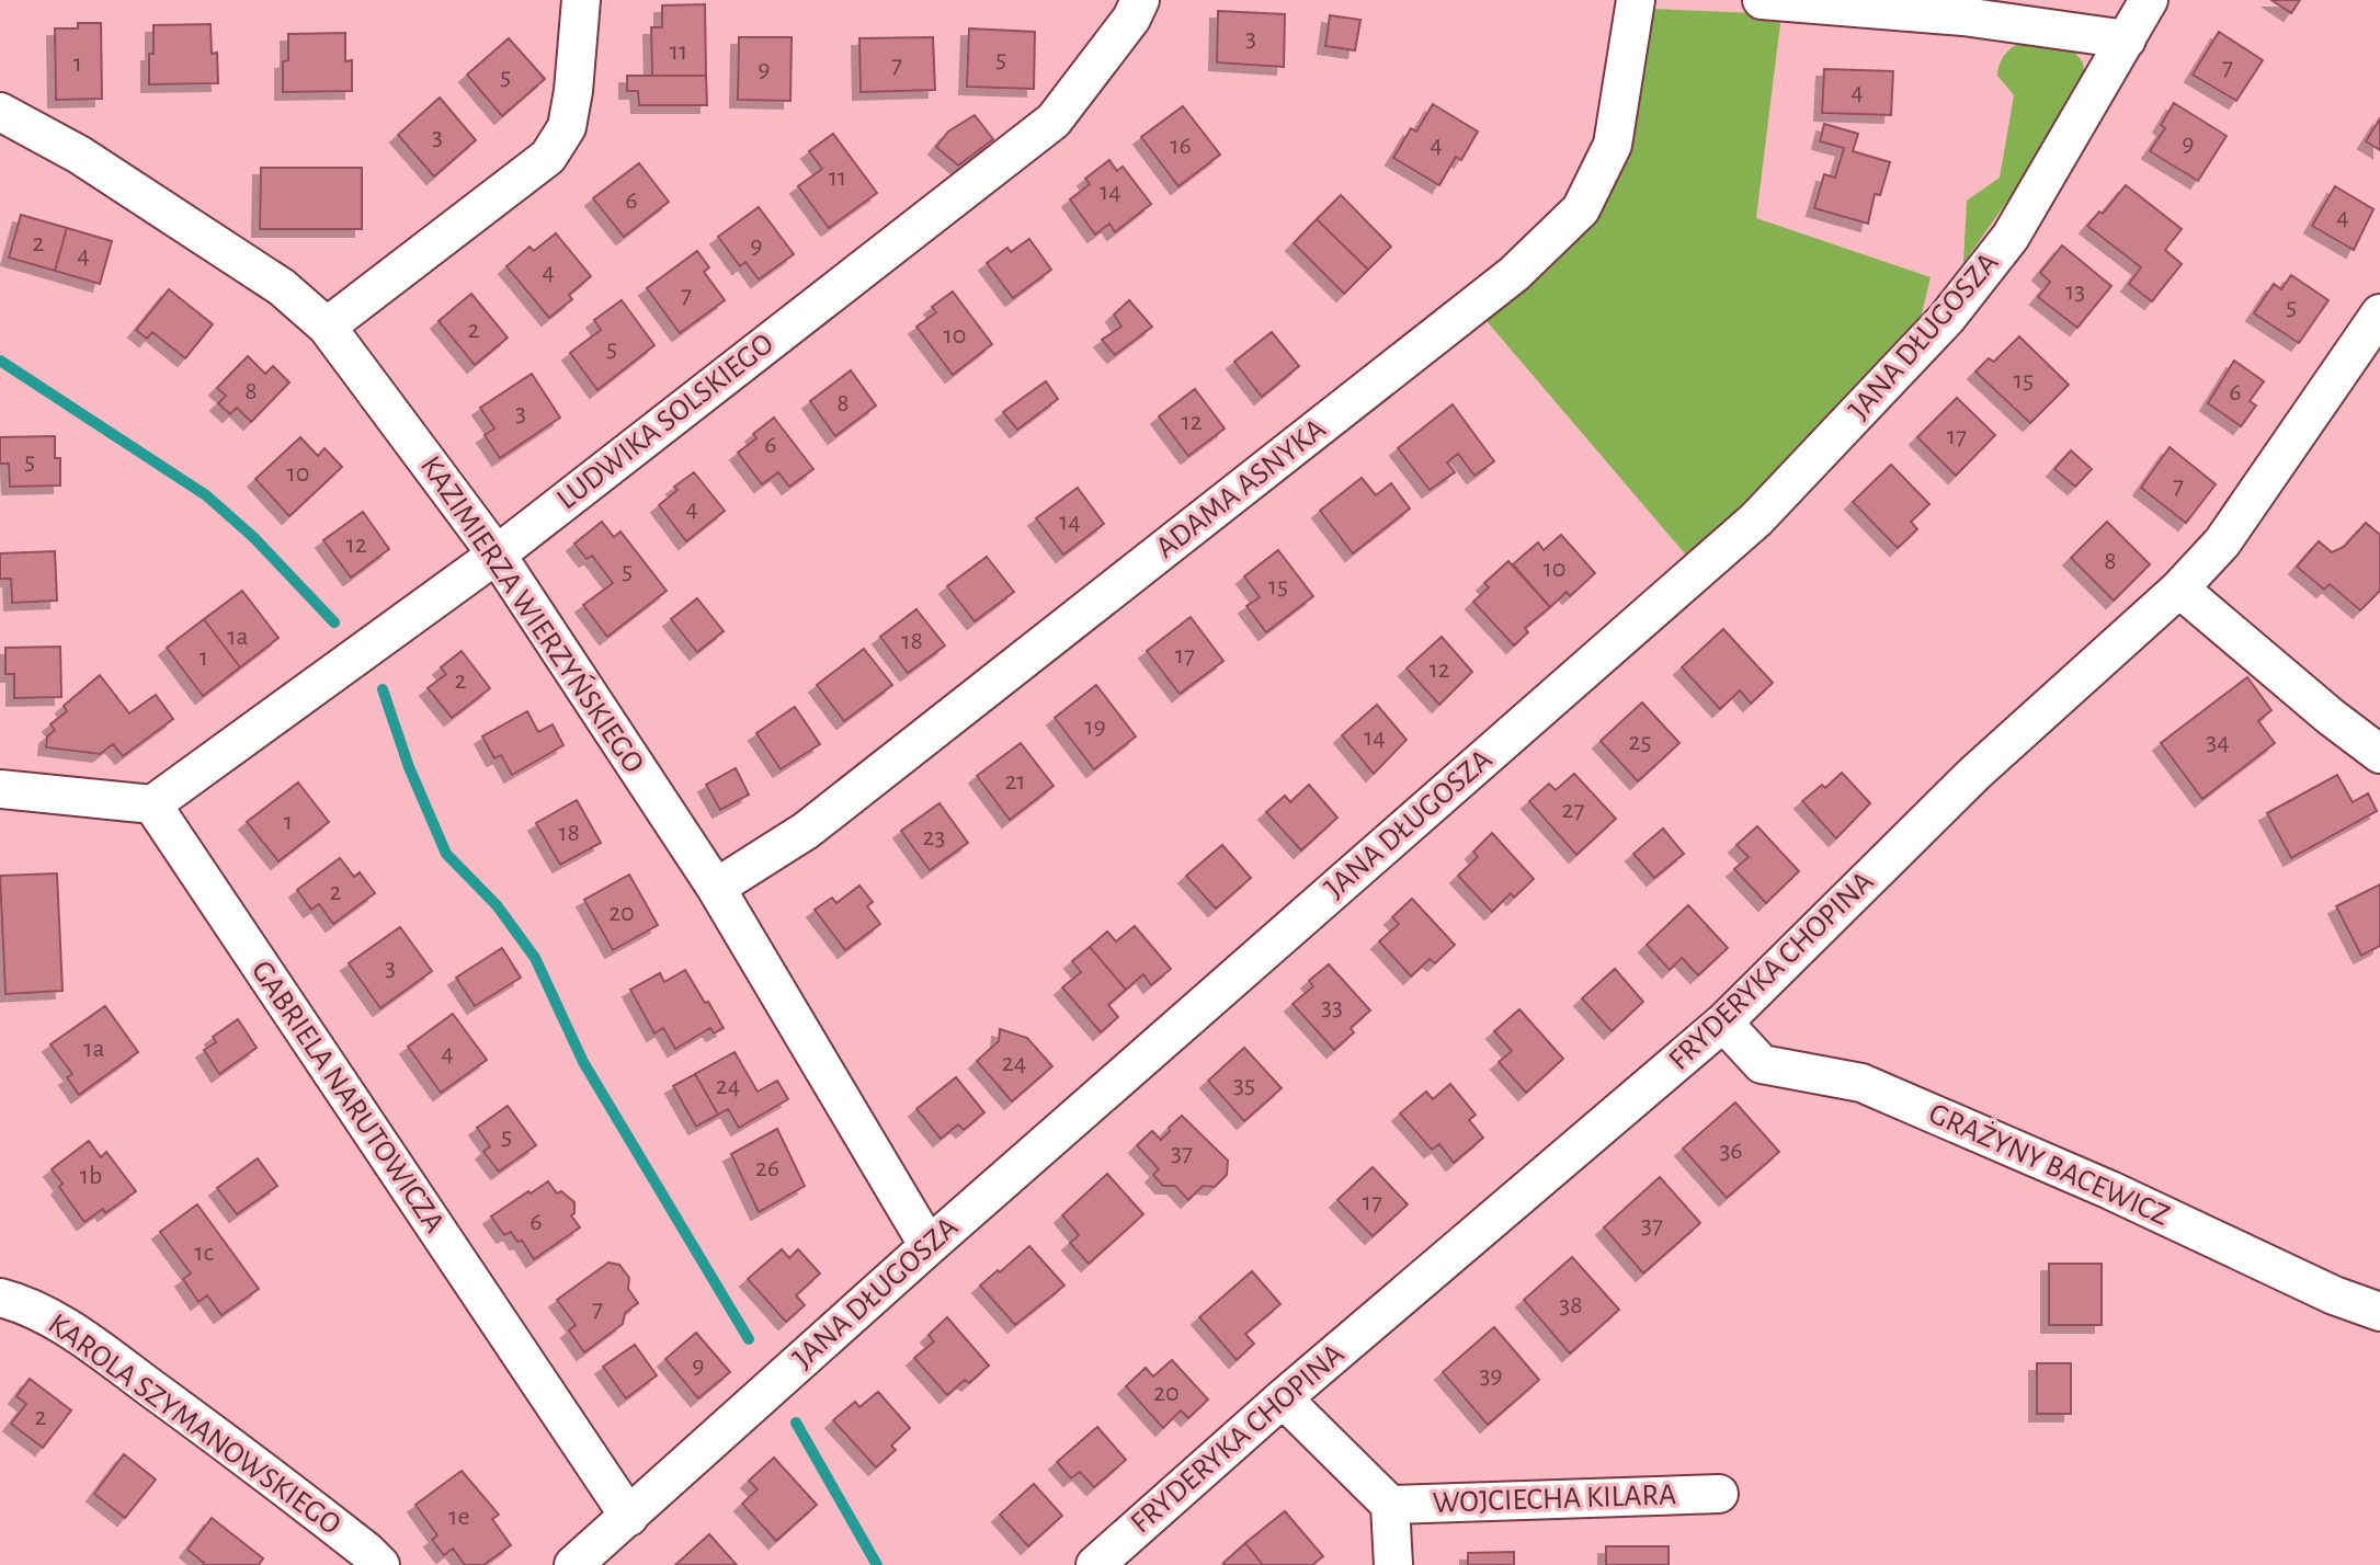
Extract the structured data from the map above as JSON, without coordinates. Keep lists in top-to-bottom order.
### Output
{
  "streets": {
    "street": [
      "JANA DŁUGOSZA",
      "LUDWIKA SOLSKIEGO",
      "ADAMA ASNYKA",
      "KAZIMIERZA WIERZYŃSKIEGO",
      "FRYDERYKA CHOPINA",
      "GABRIELA NARUTOWICZA",
      "GRAŻYNY BACEWICZ",
      "KAROLA SZYMANOWSKIEGO",
      "WOJCIECHA KILARA"
    ]
  },
  "crossings": [
    ["JANA DŁUGOSZA", "KAZIMIERZA WIERZYŃSKIEGO"],
    ["JANA DŁUGOSZA", "GABRIELA NARUTOWICZA"],
    ["LUDWIKA SOLSKIEGO", "KAZIMIERZA WIERZYŃSKIEGO"],
    ["LUDWIKA SOLSKIEGO", "GABRIELA NARUTOWICZA"],
    ["ADAMA ASNYKA", "KAZIMIERZA WIERZYŃSKIEGO"],
    ["FRYDERYKA CHOPINA", "GRAŻYNY BACEWICZ"],
    ["FRYDERYKA CHOPINA", "WOJCIECHA KILARA"]
  ],
  "house_numbers": [
    "3",
    "11",
    "5",
    "1",
    "7",
    "7",
    "9",
    "5",
    "4",
    "3",
    "9",
    "4",
    "16",
    "11",
    "14",
    "6",
    "4",
    "2",
    "9",
    "4",
    "4",
    "13",
    "7",
    "5",
    "2",
    "10",
    "5",
    "15",
    "8",
    "6",
    "8",
    "3",
    "12",
    "17",
    "6",
    "5",
    "10",
    "7",
    "4",
    "14",
    "12",
    "8",
    "10",
    "5",
    "15",
    "1a",
    "18",
    "17",
    "1",
    "12",
    "2",
    "19",
    "14",
    "25",
    "34",
    "21",
    "27",
    "1",
    "18",
    "23",
    "2",
    "20",
    "3",
    "33",
    "1a",
    "4",
    "24",
    "35",
    "24",
    "5",
    "36",
    "37",
    "26",
    "1b",
    "17",
    "6",
    "37",
    "1c",
    "38",
    "7",
    "9",
    "39",
    "20",
    "2",
    "1e"
  ]
}
